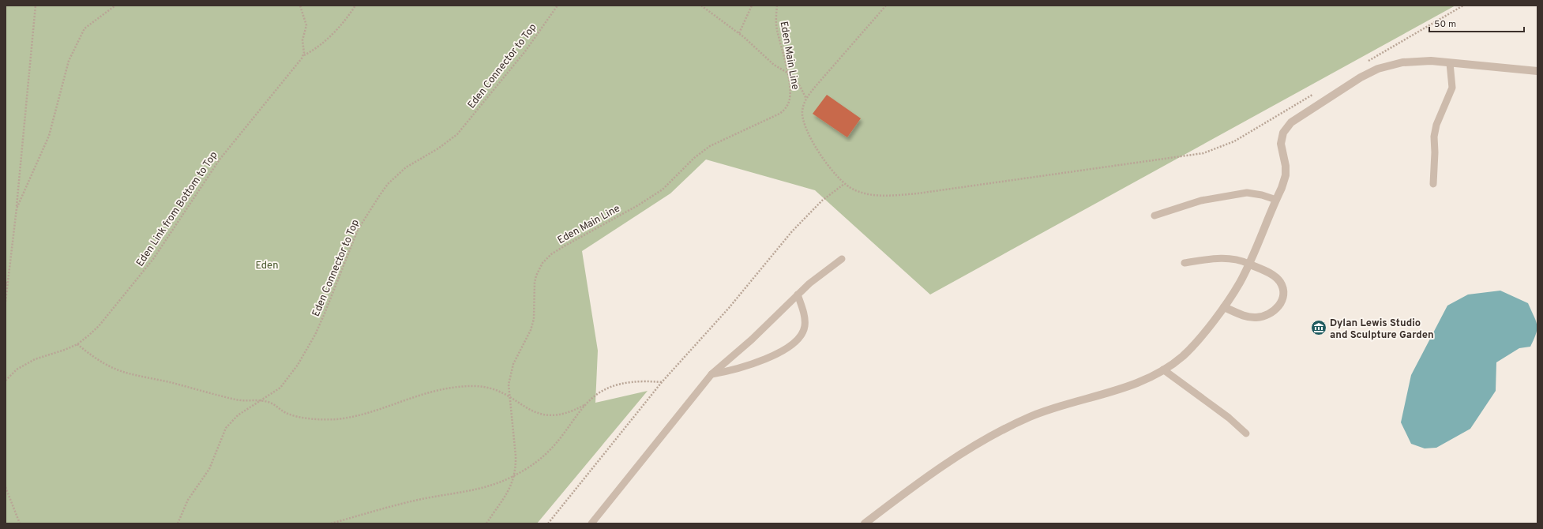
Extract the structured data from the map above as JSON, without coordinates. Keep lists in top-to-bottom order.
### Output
{
  "streets": {
    "path": ["Eden Main Line", "Eden Connector to Top", "Eden Link from Bottom to Top"]
  },
  "parks": ["Eden"],
  "places": {
    "museum": ["Dylan Lewis Studio and Sculpture Garden"]
  },
  "scale_bar": "50 m"
}
